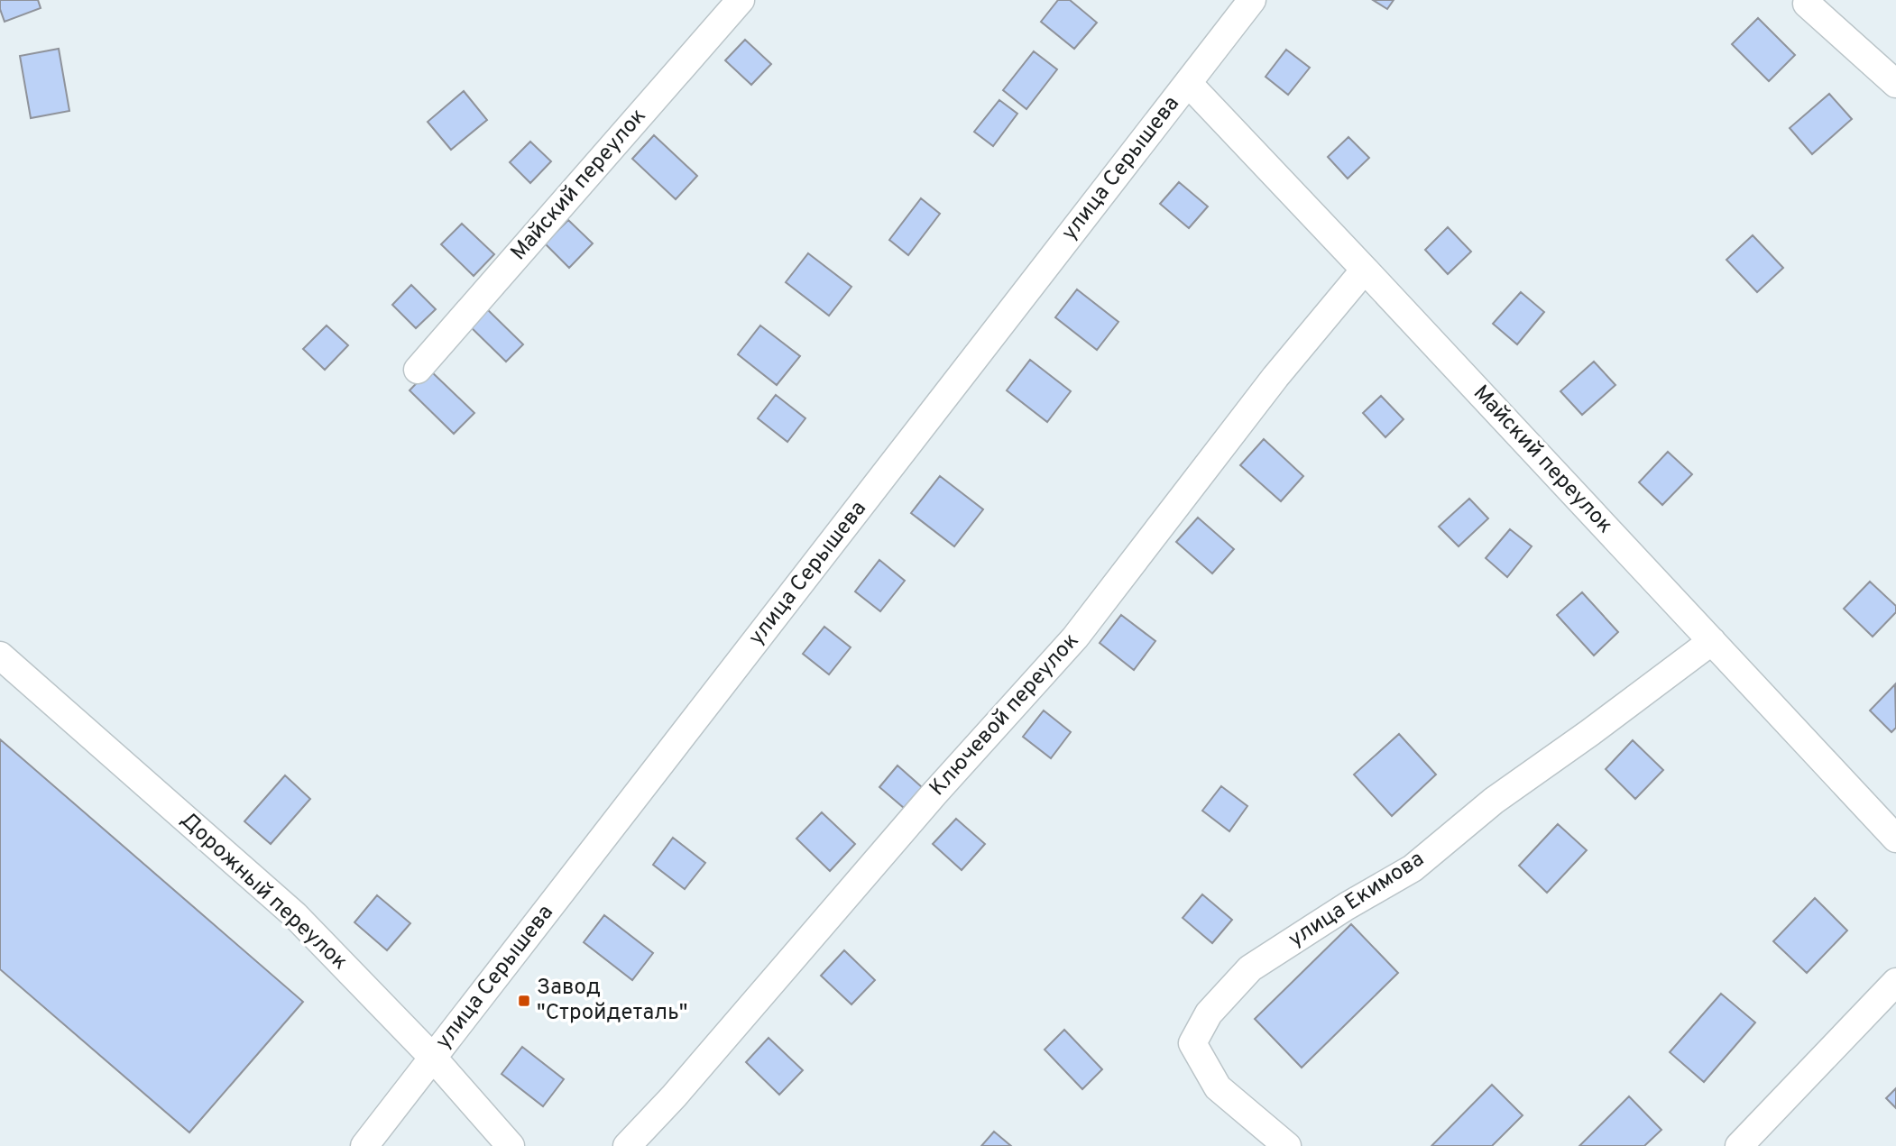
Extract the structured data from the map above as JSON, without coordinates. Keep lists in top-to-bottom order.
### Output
{
  "streets": {
    "street": [
      "улица Серышева",
      "Майский переулок",
      "Ключевой переулок",
      "Дорожный переулок",
      "улица Екимова"
    ]
  },
  "crossings": [
    ["улица Серышева", "Майский переулок"],
    ["улица Серышева", "Дорожный переулок"],
    ["Майский переулок", "Ключевой переулок"],
    ["Майский переулок", "улица Екимова"]
  ],
  "places": {
    "transit": ["Завод \"Стройдеталь\""]
  }
}
